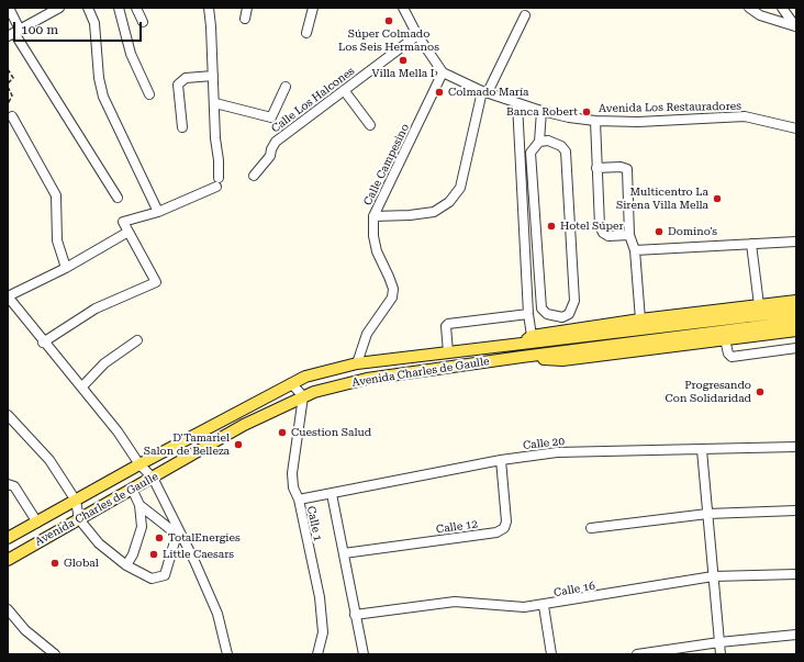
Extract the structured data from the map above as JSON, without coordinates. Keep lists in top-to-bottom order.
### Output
{
  "streets": {
    "main road": ["Avenida Charles de Gaulle"],
    "street": [
      "Calle Los Halcones",
      "Avenida Los Restauradores",
      "Calle Campesino",
      "Calle 20",
      "Calle 1",
      "Calle 12",
      "Calle 16"
    ]
  },
  "crossings": [
    ["Avenida Los Restauradores", "Calle Campesino"],
    ["Calle Campesino", "Avenida Charles de Gaulle"],
    ["Avenida Charles de Gaulle", "Calle 1"],
    ["Calle 20", "Calle 1"],
    ["Calle 20", "Calle 12"]
  ],
  "places": [
    "Súper Colmado Los Seis Hermanos",
    "Villa Mella I",
    "Colmado María",
    "Banca Robert",
    "Multicentro La Sirena Villa Mella",
    "Hotel Súper",
    "Domino's",
    "Progresando Con Solidaridad",
    "Cuestion Salud",
    "D'Tamariel Salon de Belleza",
    "TotalEnergies",
    "Little Caesars",
    "Global"
  ],
  "scale_bar": "100 m"
}
